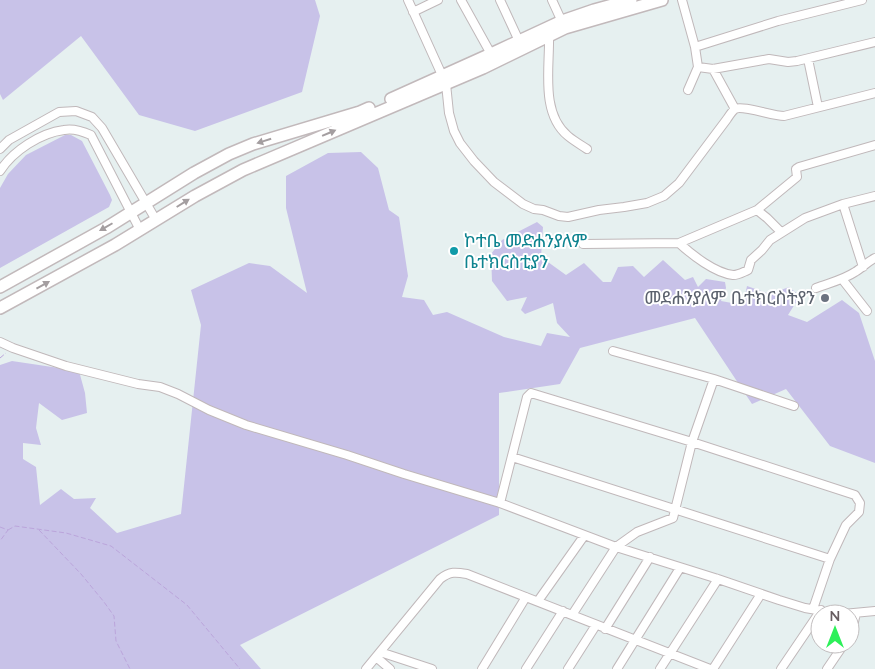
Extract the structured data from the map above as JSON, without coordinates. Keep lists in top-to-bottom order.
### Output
{
  "places": ["ኮተቤ መድሐንያለም ቤተክርስቲያን", "መደሐንያለም ቤተክርስትያን"],
  "north": "top"
}
